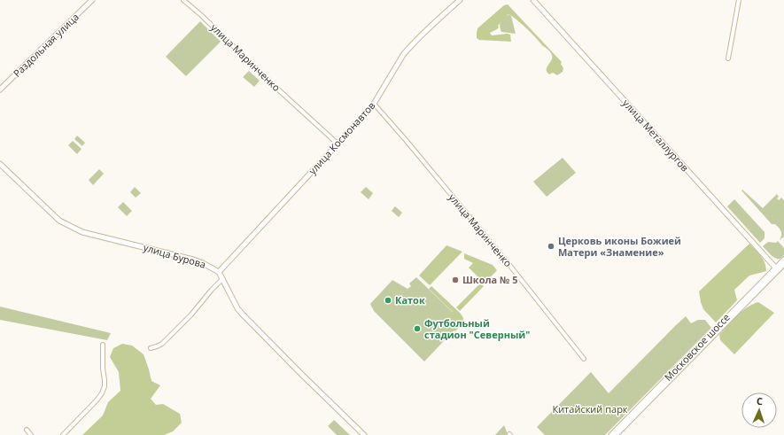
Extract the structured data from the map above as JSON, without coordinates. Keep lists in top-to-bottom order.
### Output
{
  "streets": {
    "main road": [
      "Раздольная улица",
      "улица Металлургов",
      "улица Космонавтов",
      "улица Бурова",
      "Московское шоссе"
    ],
    "street": ["улица Маринченко"]
  },
  "crossings": [
    ["улица Маринченко", "улица Космонавтов"],
    ["улица Металлургов", "Московское шоссе"],
    ["улица Космонавтов", "улица Бурова"]
  ],
  "parks": ["Китайский парк"],
  "places": [
    "Церковь иконы Божией Матери «Знамение»",
    "Школа № 5",
    "Каток",
    "Футбольный стадион \"Северный\""
  ],
  "north": "top"
}
